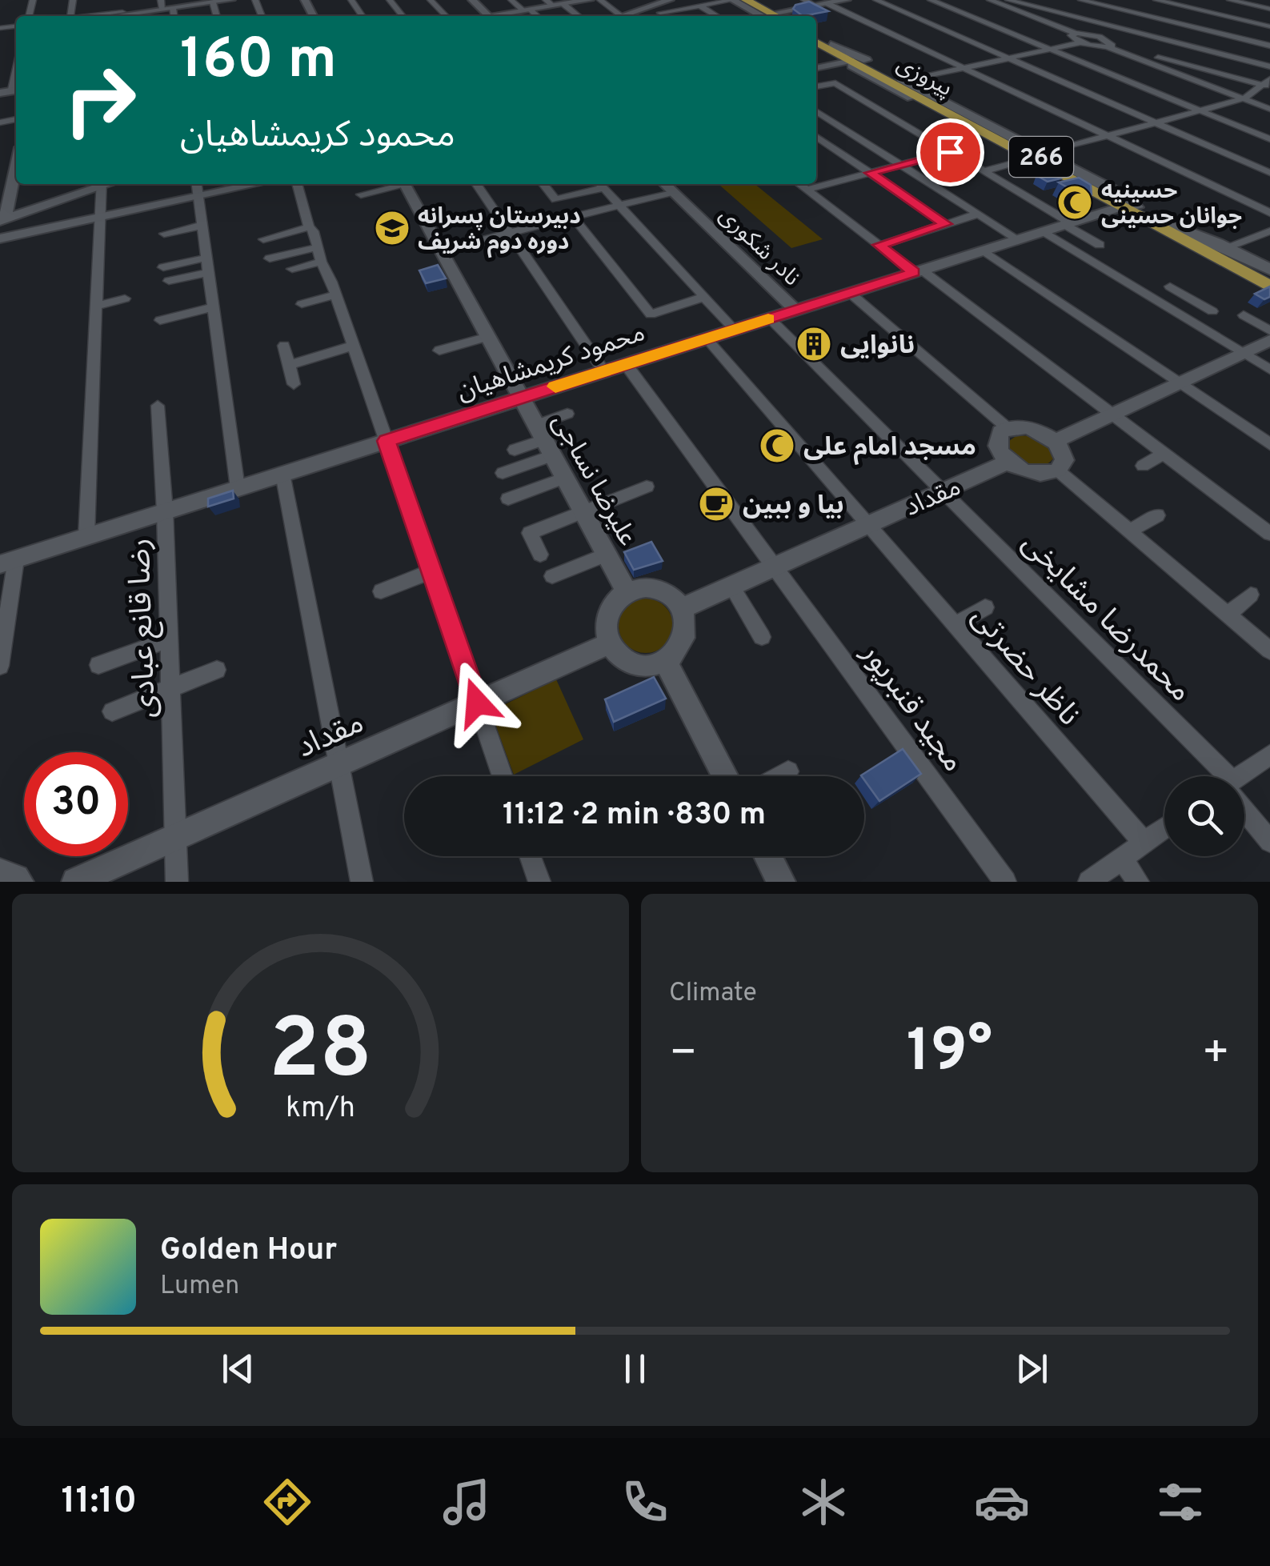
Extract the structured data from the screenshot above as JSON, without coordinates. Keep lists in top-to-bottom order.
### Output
{
  "streets": {
    "main road": ["پیروزی", "266"],
    "street": [
      "نادر شکوری",
      "محمود کریمشاهیان",
      "علیرضا نساجی",
      "مقداد",
      "محمدرضا مشایخی",
      "رضا قانع عبادی",
      "ناظر حضرتی",
      "مجید قنبرپور"
    ]
  },
  "crossings": [
    ["نادر شکوری", "محمود کریمشاهیان"],
    ["محمود کریمشاهیان", "علیرضا نساجی"],
    ["محمود کریمشاهیان", "محمدرضا مشایخی"],
    ["محمود کریمشاهیان", "رضا قانع عبادی"],
    ["محمود کریمشاهیان", "ناظر حضرتی"],
    ["محمود کریمشاهیان", "مجید قنبرپور"],
    ["علیرضا نساجی", "مقداد"],
    ["مقداد", "محمدرضا مشایخی"],
    ["مقداد", "رضا قانع عبادی"],
    ["مقداد", "ناظر حضرتی"],
    ["مقداد", "مجید قنبرپور"]
  ],
  "places": {
    "mosque": ["حسینیه جوانان حسینی", "مسجد امام علی"],
    "school or university": ["دبیرستان پسرانه دوره دوم شریف"],
    "building": ["نانوایی"],
    "cafe": ["بیا و ببین"]
  },
  "page": {
    "turn": ["160 m", "محمود کریمشاهیان"],
    "limit": "30",
    "trip": "11:12 · 2 min · 830 m",
    "tile": "Climate",
    "heat": ["−", "19°", "+"],
    "song": ["Golden Hour", "Lumen"],
    "tabs": "11:10",
    "gauge": ["28", "km/h"]
  }
}
